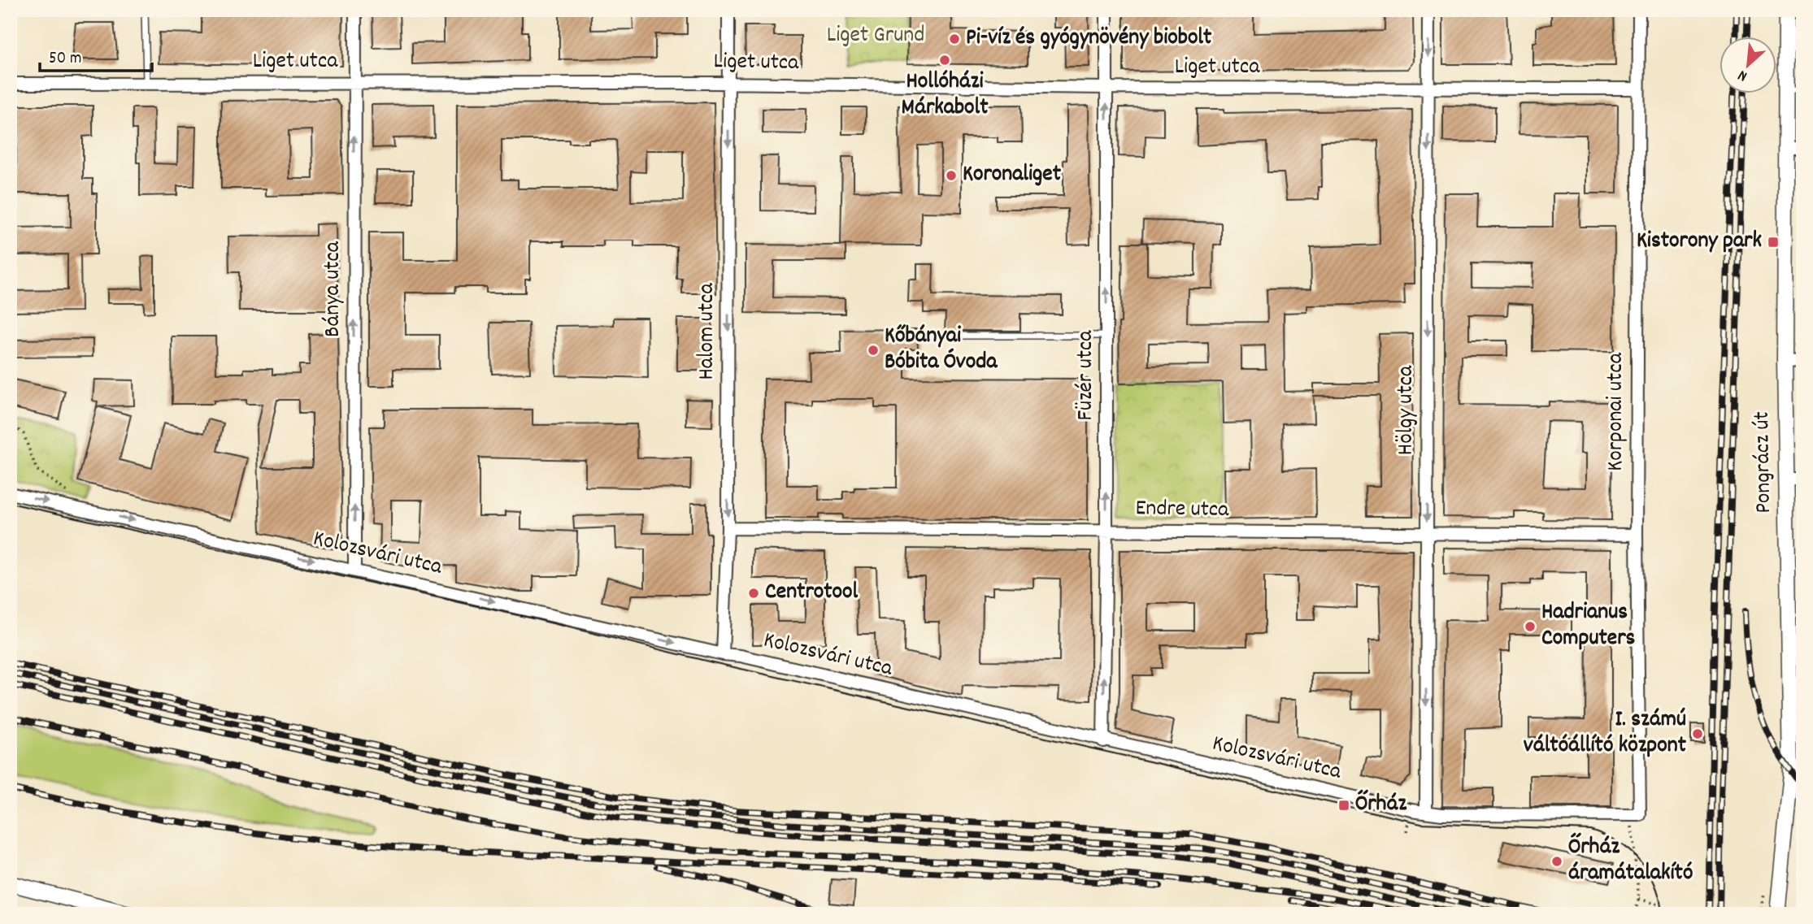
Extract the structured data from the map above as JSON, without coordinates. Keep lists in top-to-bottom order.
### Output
{
  "streets": {
    "street": [
      "Liget utca",
      "Bánya utca",
      "Halom utca",
      "Füzér utca",
      "Hölgy utca",
      "Korponai utca",
      "Pongrácz út",
      "Endre utca",
      "Kolozsvári utca"
    ]
  },
  "crossings": [
    ["Liget utca", "Bánya utca"],
    ["Liget utca", "Halom utca"],
    ["Liget utca", "Füzér utca"],
    ["Liget utca", "Hölgy utca"],
    ["Liget utca", "Korponai utca"],
    ["Bánya utca", "Kolozsvári utca"],
    ["Halom utca", "Endre utca"],
    ["Halom utca", "Kolozsvári utca"],
    ["Füzér utca", "Endre utca"],
    ["Füzér utca", "Kolozsvári utca"],
    ["Hölgy utca", "Endre utca"],
    ["Hölgy utca", "Kolozsvári utca"],
    ["Korponai utca", "Endre utca"],
    ["Korponai utca", "Kolozsvári utca"]
  ],
  "one_way": [
    "Bánya utca",
    "Halom utca",
    "Füzér utca",
    "Hölgy utca",
    "Kolozsvári utca"
  ],
  "parks": ["Liget Grund"],
  "places": {
    "other": [
      "Pi-víz és gyógynövény biobolt",
      "Hollóházi Márkabolt",
      "Koronaliget",
      "Kőbányai Bóbita Óvoda",
      "Centrotool",
      "Hadrianus Computers",
      "I. számú váltóállító központ",
      "Őrház áramátalakító"
    ],
    "transit": ["Kistorony park", "Őrház"]
  },
  "scale_bar": "50 m",
  "north": "bottom left"
}
